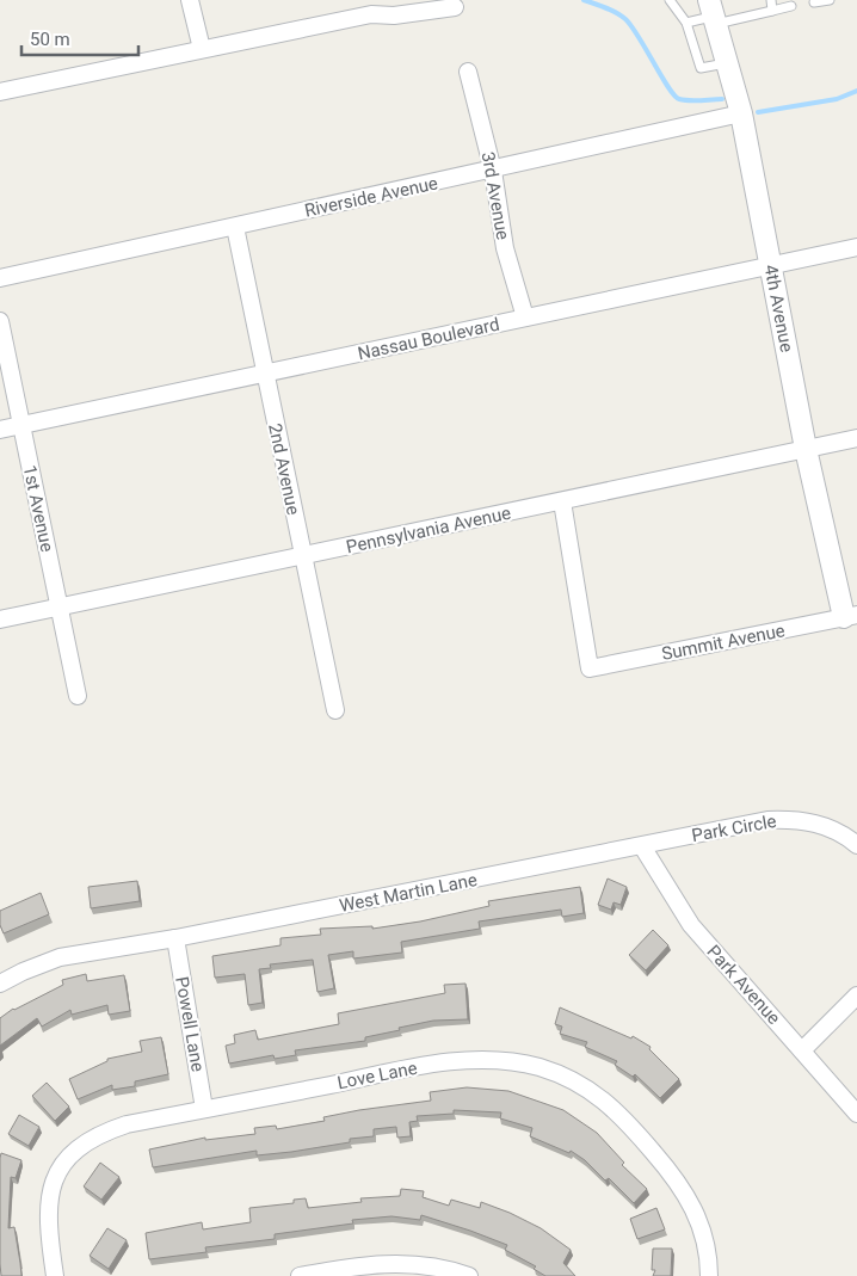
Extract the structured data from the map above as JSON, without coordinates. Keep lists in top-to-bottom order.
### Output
{
  "streets": {
    "street": [
      "3rd Avenue",
      "Riverside Avenue",
      "4th Avenue",
      "Nassau Boulevard",
      "2nd Avenue",
      "1st Avenue",
      "Pennsylvania Avenue",
      "Summit Avenue",
      "Park Circle",
      "West Martin Lane",
      "Park Avenue",
      "Powell Lane",
      "Love Lane"
    ]
  },
  "crossings": [
    ["3rd Avenue", "Riverside Avenue"],
    ["3rd Avenue", "Nassau Boulevard"],
    ["Riverside Avenue", "4th Avenue"],
    ["Riverside Avenue", "2nd Avenue"],
    ["4th Avenue", "Nassau Boulevard"],
    ["4th Avenue", "Pennsylvania Avenue"],
    ["4th Avenue", "Summit Avenue"],
    ["Nassau Boulevard", "2nd Avenue"],
    ["Nassau Boulevard", "1st Avenue"],
    ["2nd Avenue", "Pennsylvania Avenue"],
    ["1st Avenue", "Pennsylvania Avenue"],
    ["Pennsylvania Avenue", "Summit Avenue"],
    ["Park Circle", "West Martin Lane"],
    ["Park Circle", "Park Avenue"],
    ["West Martin Lane", "Park Avenue"],
    ["West Martin Lane", "Powell Lane"],
    ["Powell Lane", "Love Lane"]
  ],
  "scale_bar": "50 m"
}
